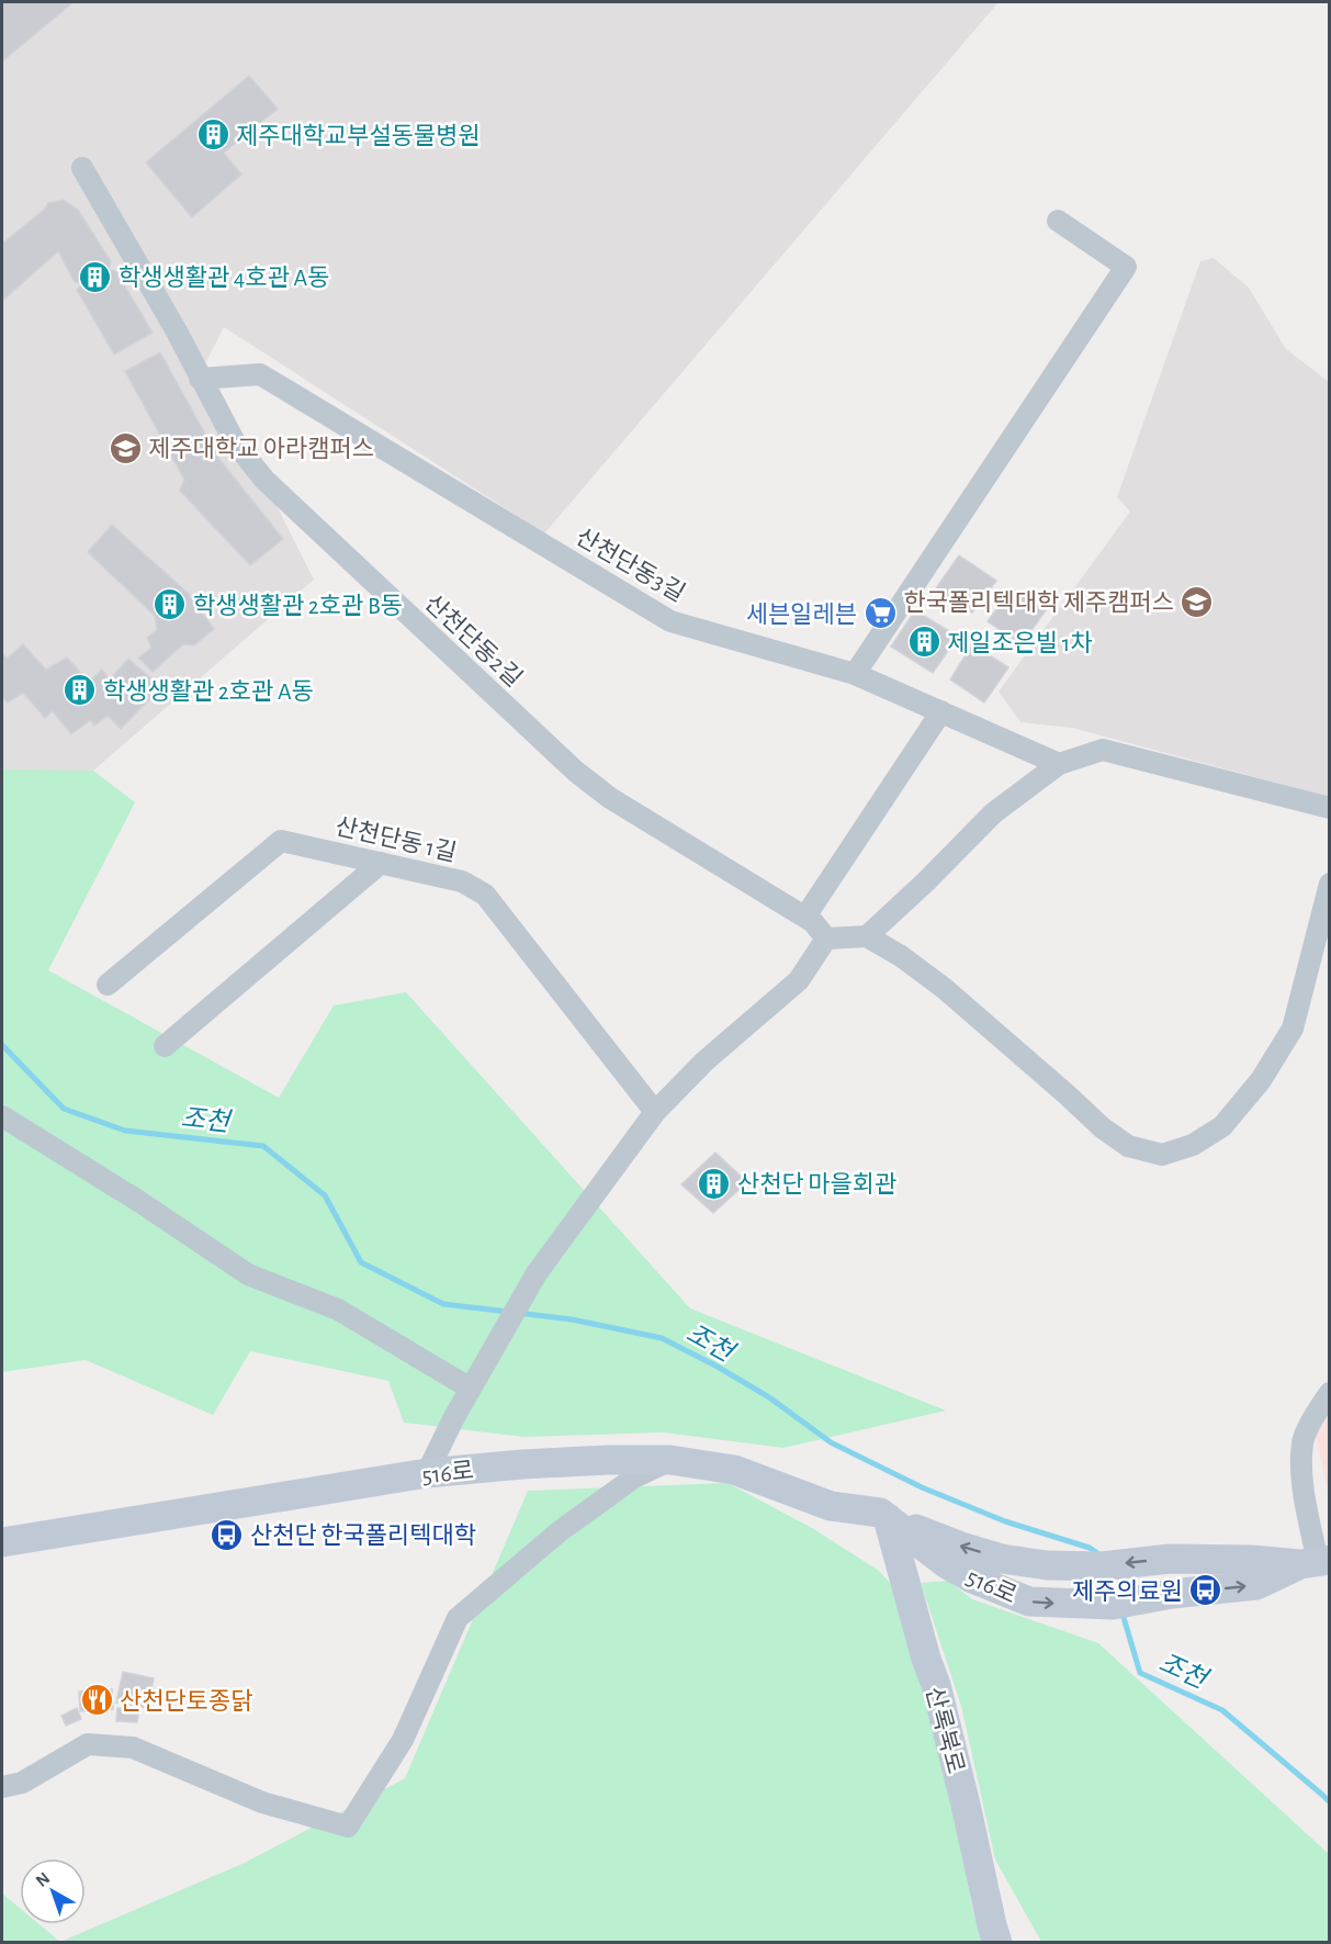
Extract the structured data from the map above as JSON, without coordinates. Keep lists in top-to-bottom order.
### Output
{
  "streets": {
    "main road": ["516로", "산록북로"],
    "street": ["산천단동3길", "산천단동2길", "산천단동 1길"]
  },
  "crossings": [
    ["산천단동3길", "산천단동2길"],
    ["516로", "산록북로"]
  ],
  "water": ["조천"],
  "places": {
    "building": [
      "제주대학교부설동물병원",
      "학생생활관 4호관 A동",
      "학생생활관 2호관 B동",
      "제일조은빌 1차",
      "학생생활관 2호관 A동",
      "산천단 마을회관"
    ],
    "school or university": ["제주대학교 아라캠퍼스", "한국폴리텍대학 제주캠퍼스"],
    "supermarket": ["세븐일레븐"],
    "bus stop": ["산천단 한국폴리텍대학", "제주의료원"],
    "restaurant": ["산천단토종닭"]
  },
  "north": "top left"
}
